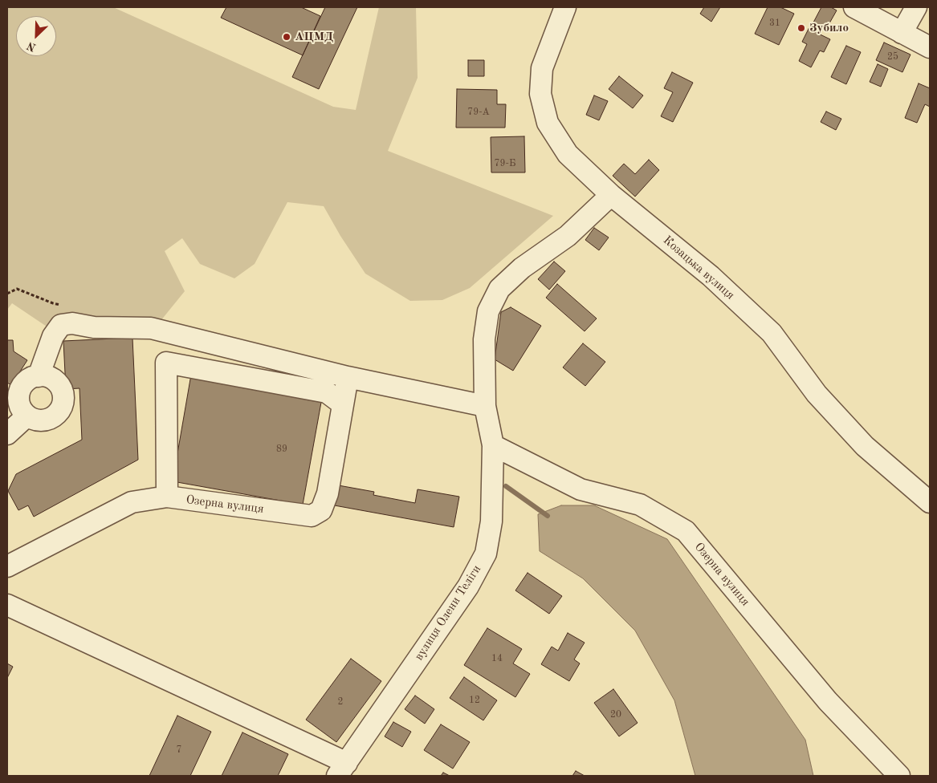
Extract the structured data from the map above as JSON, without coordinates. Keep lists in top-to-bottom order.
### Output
{
  "streets": {
    "street": ["Козацька вулиця", "Озерна вулиця", "вулиця Олени Теліги"]
  },
  "crossings": [
    ["Козацька вулиця", "вулиця Олени Теліги"],
    ["Озерна вулиця", "вулиця Олени Теліги"]
  ],
  "places": ["Зубило", "АЦМД"],
  "house_numbers": [
    "31",
    "25",
    "79-А",
    "79-Б",
    "89",
    "14",
    "12",
    "2",
    "20",
    "7"
  ],
  "north": "bottom left"
}
